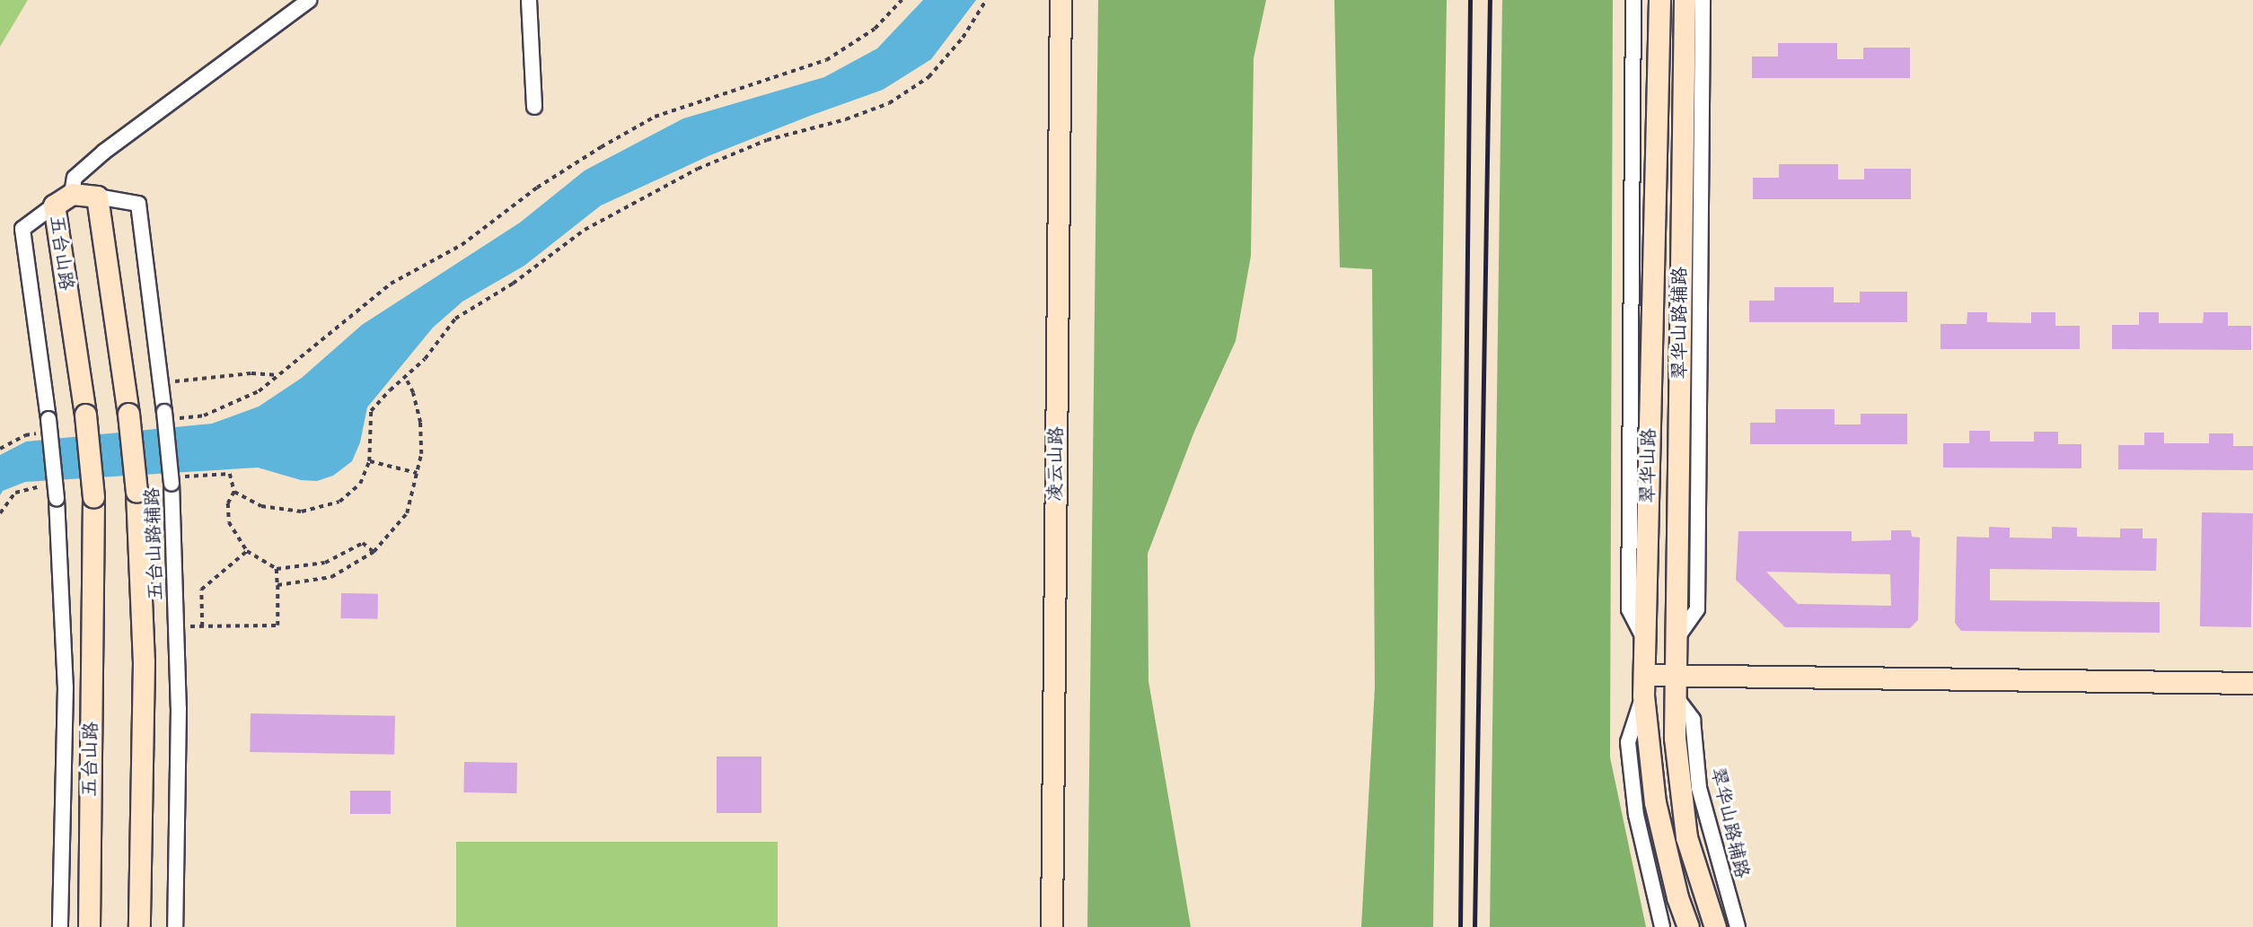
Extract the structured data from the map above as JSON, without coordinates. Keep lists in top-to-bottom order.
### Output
{
  "streets": {
    "street": [
      "五台山路",
      "翠华山路辅路",
      "凌云山路",
      "翠华山路",
      "五台山路辅路"
    ]
  },
  "crossings": [
    ["五台山路", "五台山路辅路"],
    ["翠华山路辅路", "翠华山路"]
  ]
}
